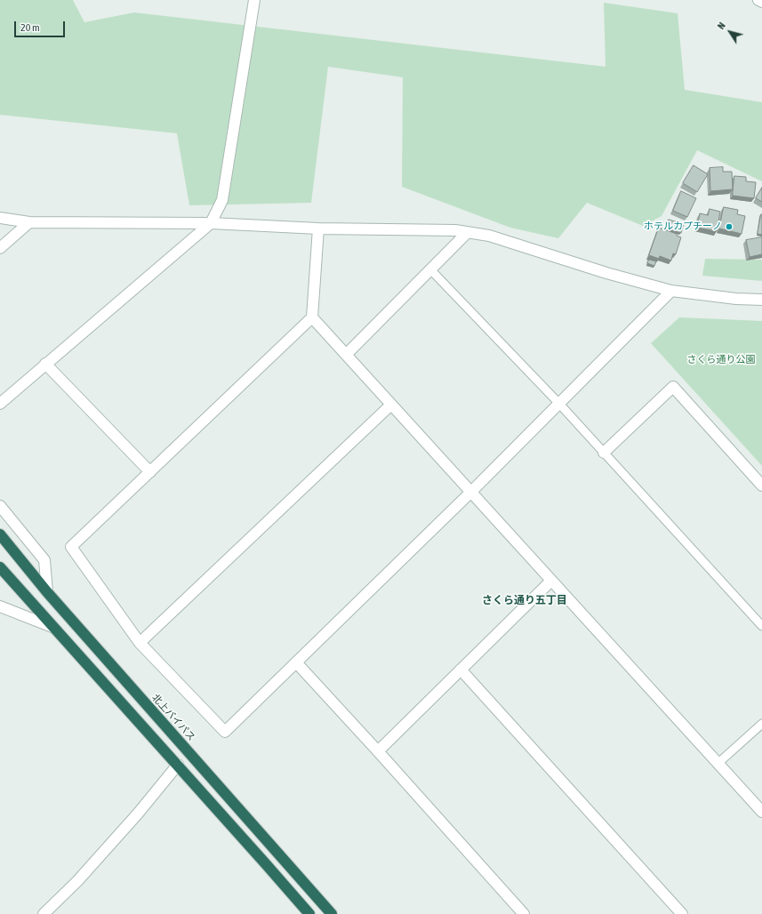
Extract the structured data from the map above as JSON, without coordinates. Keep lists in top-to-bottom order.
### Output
{
  "streets": {
    "highway": ["北上バイパス"]
  },
  "districts": ["さくら通り五丁目"],
  "parks": ["さくら通り公園"],
  "places": ["ホテルカプチーノ"],
  "scale_bar": "20 m",
  "north": "top left"
}
